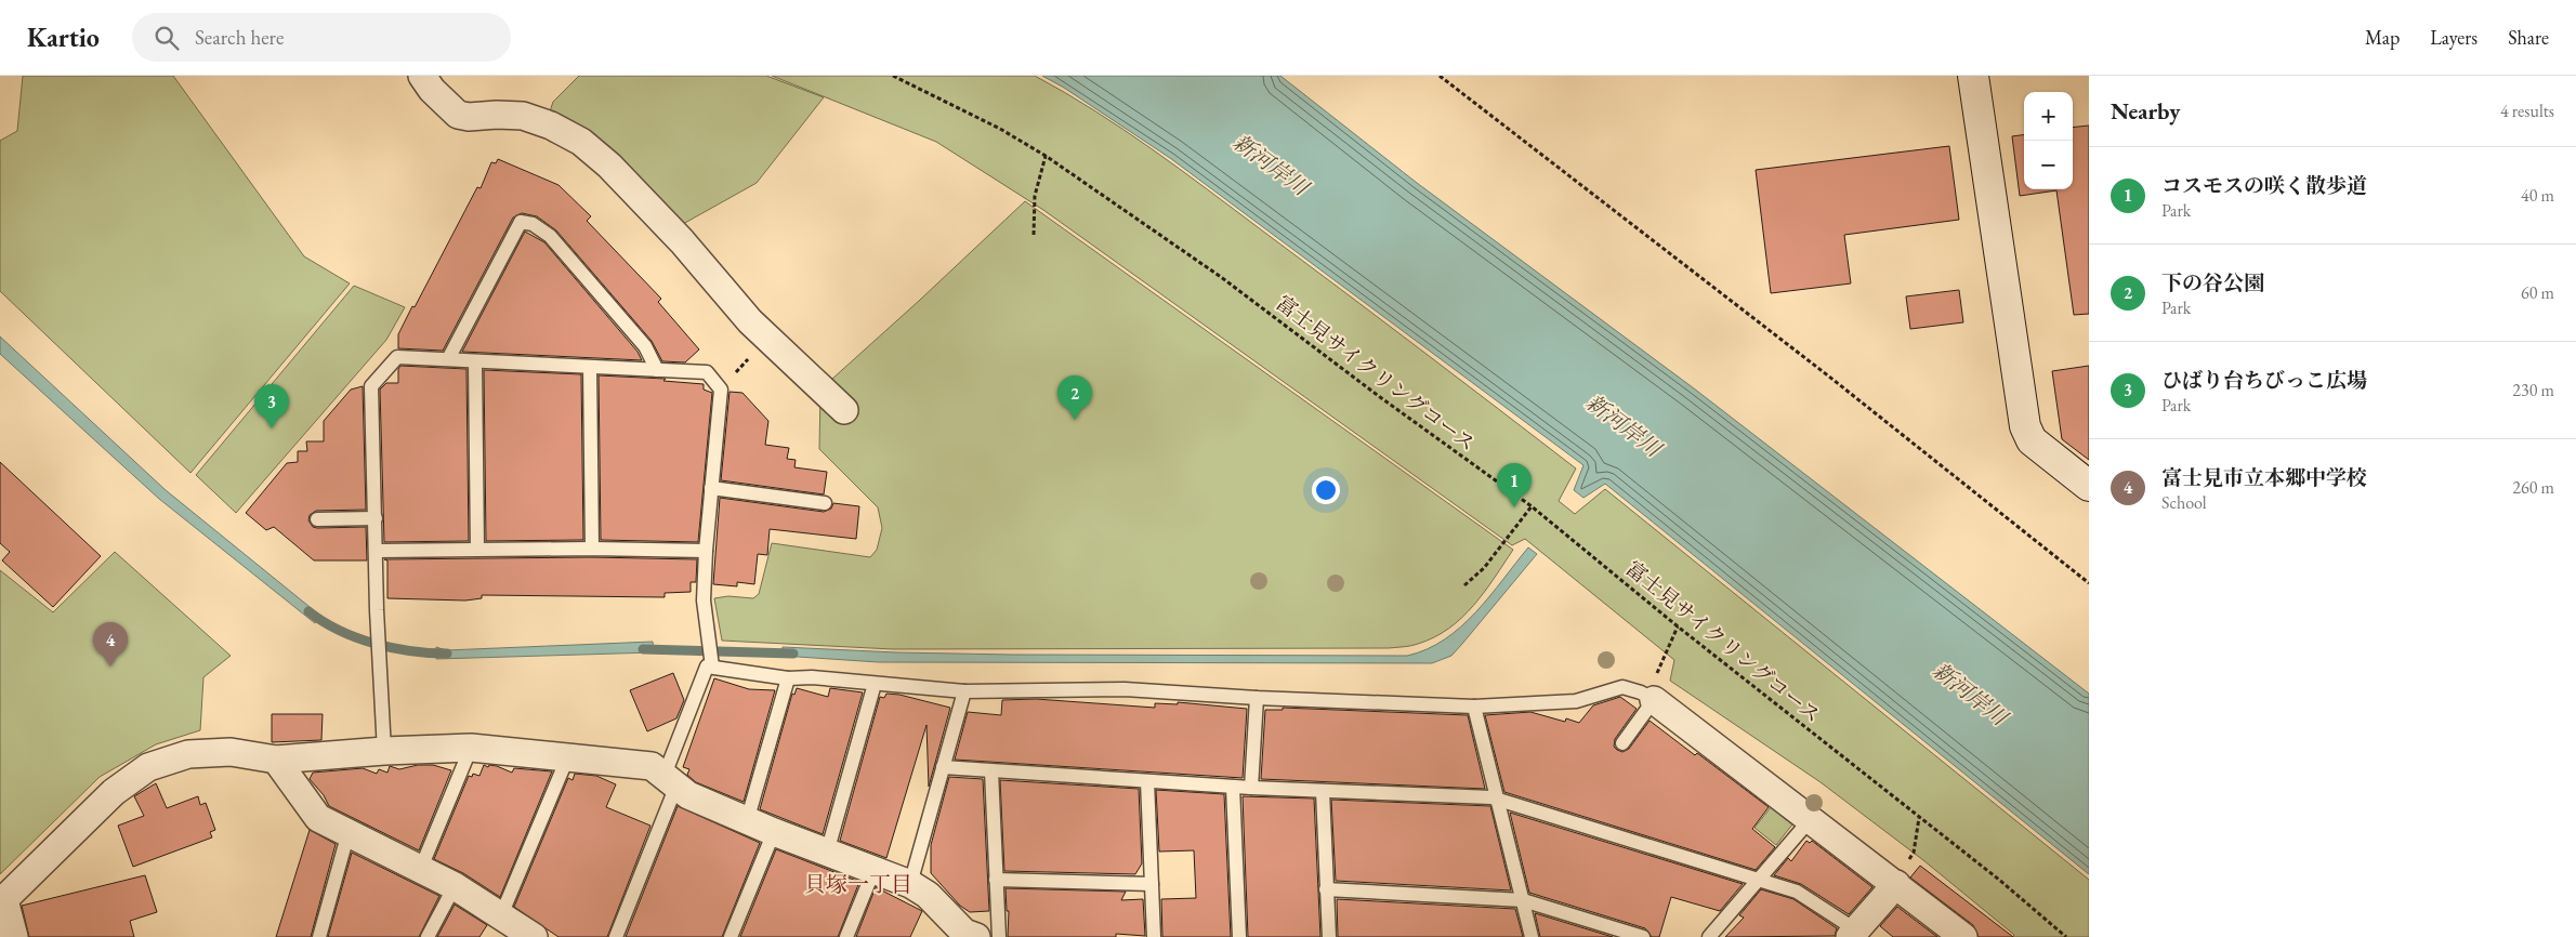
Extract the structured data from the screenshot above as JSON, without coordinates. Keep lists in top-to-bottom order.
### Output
{
  "streets": {
    "path": ["富士見サイクリングコース"]
  },
  "districts": ["貝塚一丁目"],
  "water": ["新河岸川"],
  "page": {
    "header": "Kartio",
    "search": "Search here",
    "nav": ["Map", "Layers", "Share"],
    "heading": ["Nearby", "4 results"],
    "map_buttons": ["+", "−"],
    "list": [
      {
        "mark": "1",
        "name": "コスモスの咲く散歩道",
        "note": "Park",
        "value": "40 m"
      },
      {
        "mark": "2",
        "name": "下の谷公園",
        "note": "Park",
        "value": "60 m"
      },
      {
        "mark": "3",
        "name": "ひばり台ちびっこ広場",
        "note": "Park",
        "value": "230 m"
      },
      {
        "mark": "4",
        "name": "富士見市立本郷中学校",
        "note": "School",
        "value": "260 m"
      }
    ],
    "pins": [
      "2",
      "3",
      "1",
      "4"
    ]
  }
}
